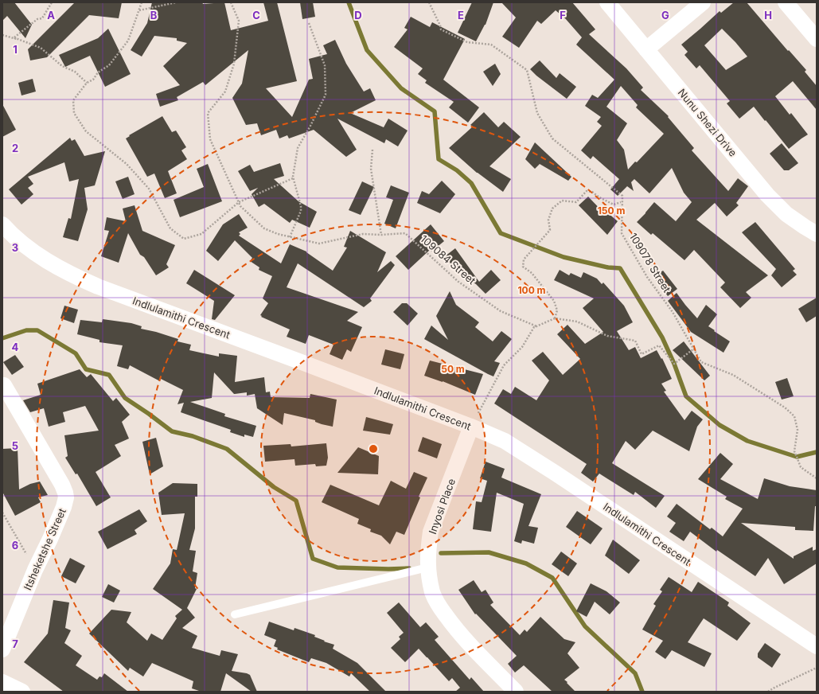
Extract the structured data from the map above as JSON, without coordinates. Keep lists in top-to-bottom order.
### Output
{
  "streets": {
    "street": [
      "Nunu Shezi Drive",
      "Indlulamithi Crescent",
      "Inyosi Place",
      "Itsheketshe Street"
    ],
    "path": ["109084 Street", "109078 Street"]
  },
  "crossings": [
    ["Indlulamithi Crescent", "Inyosi Place"]
  ],
  "grid": {
    "columns": [
      "A",
      "B",
      "C",
      "D",
      "E",
      "F",
      "G",
      "H"
    ],
    "rows": [
      "1",
      "2",
      "3",
      "4",
      "5",
      "6",
      "7"
    ]
  },
  "rings": ["150 m", "100 m", "50 m"]
}
